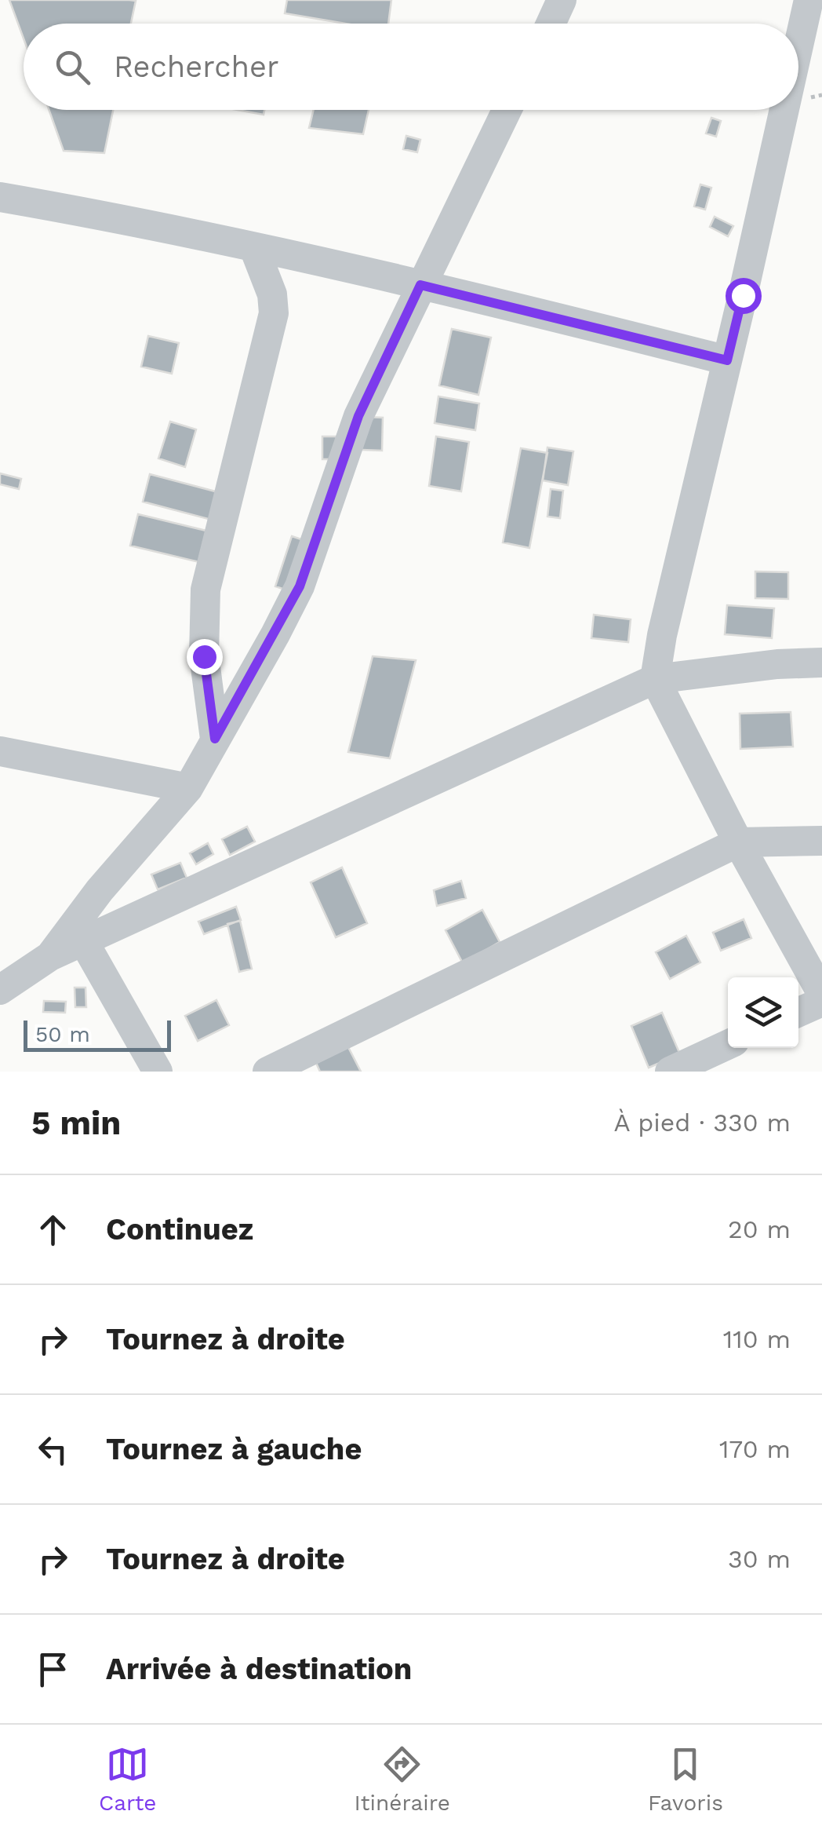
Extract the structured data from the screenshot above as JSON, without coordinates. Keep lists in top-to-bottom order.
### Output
{
  "scale_bar": "50 m",
  "page": {
    "search": "Rechercher",
    "scale": "50 m",
    "heading": ["5 min", "À pied · 330 m"],
    "list": [
      ["Continuez", "20 m"],
      ["Tournez à droite", "110 m"],
      ["Tournez à gauche", "170 m"],
      ["Tournez à droite", "30 m"],
      "Arrivée à destination"
    ],
    "nav": ["Carte", "Itinéraire", "Favoris"]
  }
}
